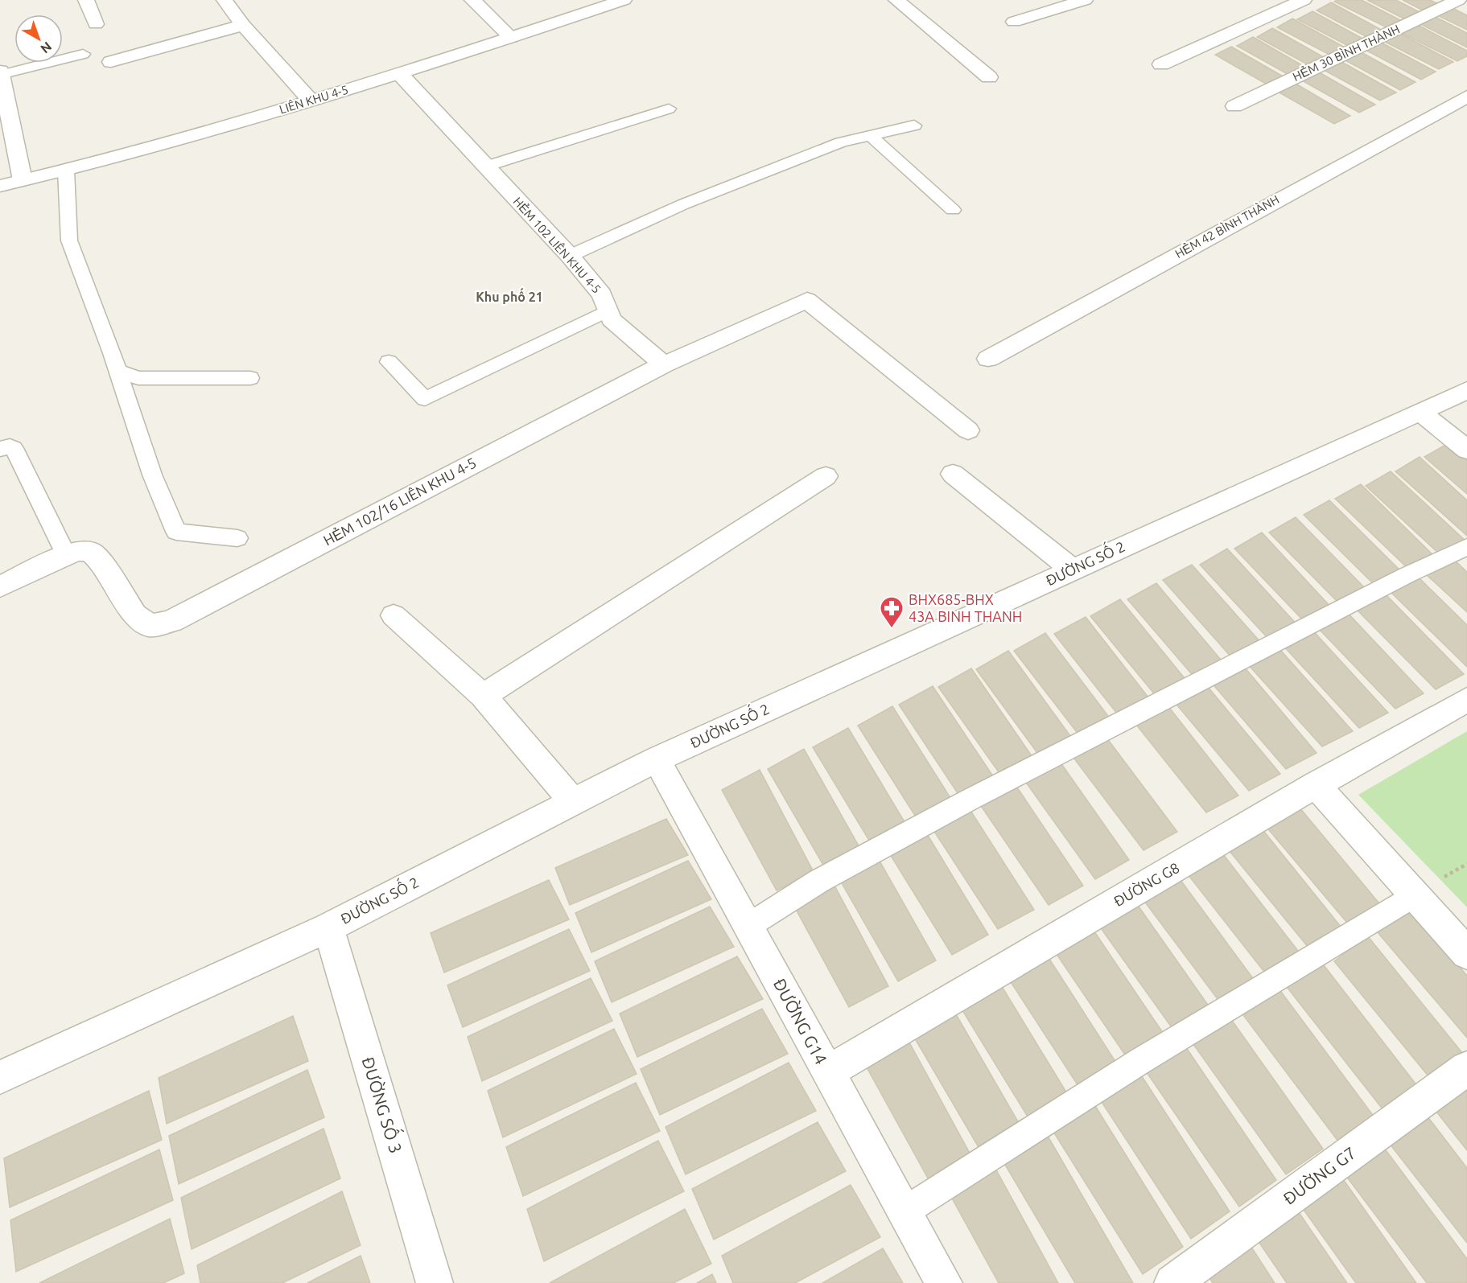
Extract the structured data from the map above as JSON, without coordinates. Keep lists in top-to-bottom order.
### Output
{
  "streets": {
    "street": [
      "HẺM 30 BÌNH THÀNH",
      "LIÊN KHU 4-5",
      "HẺM 42 BÌNH THÀNH",
      "HẺM 102 LIÊN KHU 4-5",
      "HẺM 102/16 LIÊN KHU 4-5",
      "ĐƯỜNG SỐ 2",
      "ĐƯỜNG G8",
      "ĐƯỜNG G14",
      "ĐƯỜNG SỐ 3",
      "ĐƯỜNG G7"
    ]
  },
  "crossings": [
    ["LIÊN KHU 4-5", "HẺM 102 LIÊN KHU 4-5"],
    ["HẺM 102 LIÊN KHU 4-5", "HẺM 102/16 LIÊN KHU 4-5"],
    ["ĐƯỜNG SỐ 2", "ĐƯỜNG G14"],
    ["ĐƯỜNG SỐ 2", "ĐƯỜNG SỐ 3"],
    ["ĐƯỜNG G8", "ĐƯỜNG G14"]
  ],
  "districts": ["Khu phố 21"],
  "places": {
    "pharmacy": ["BHX685-BHX 43A BINH THANH"]
  },
  "north": "bottom right"
}
